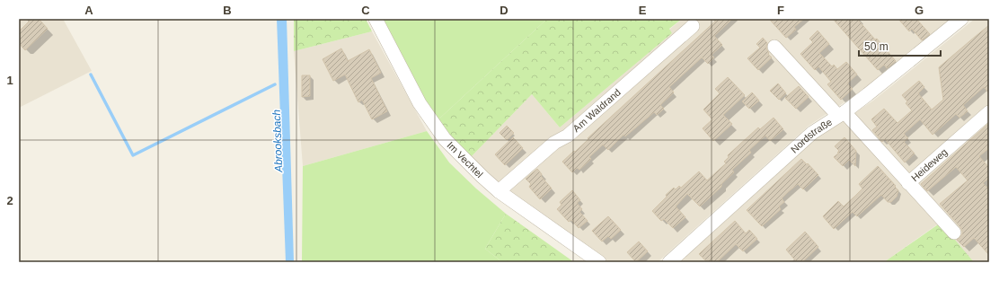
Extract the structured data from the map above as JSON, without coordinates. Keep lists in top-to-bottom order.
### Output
{
  "streets": {
    "street": [
      "Am Waldrand",
      "Nordstraße",
      "Im Vechtel",
      "Heideweg"
    ]
  },
  "crossings": [
    ["Am Waldrand", "Im Vechtel"],
    ["Nordstraße", "Heideweg"]
  ],
  "water": ["Abrooksbach"],
  "scale_bar": "50 m",
  "grid": {
    "columns": [
      "A",
      "B",
      "C",
      "D",
      "E",
      "F",
      "G"
    ],
    "rows": ["1", "2"]
  }
}
